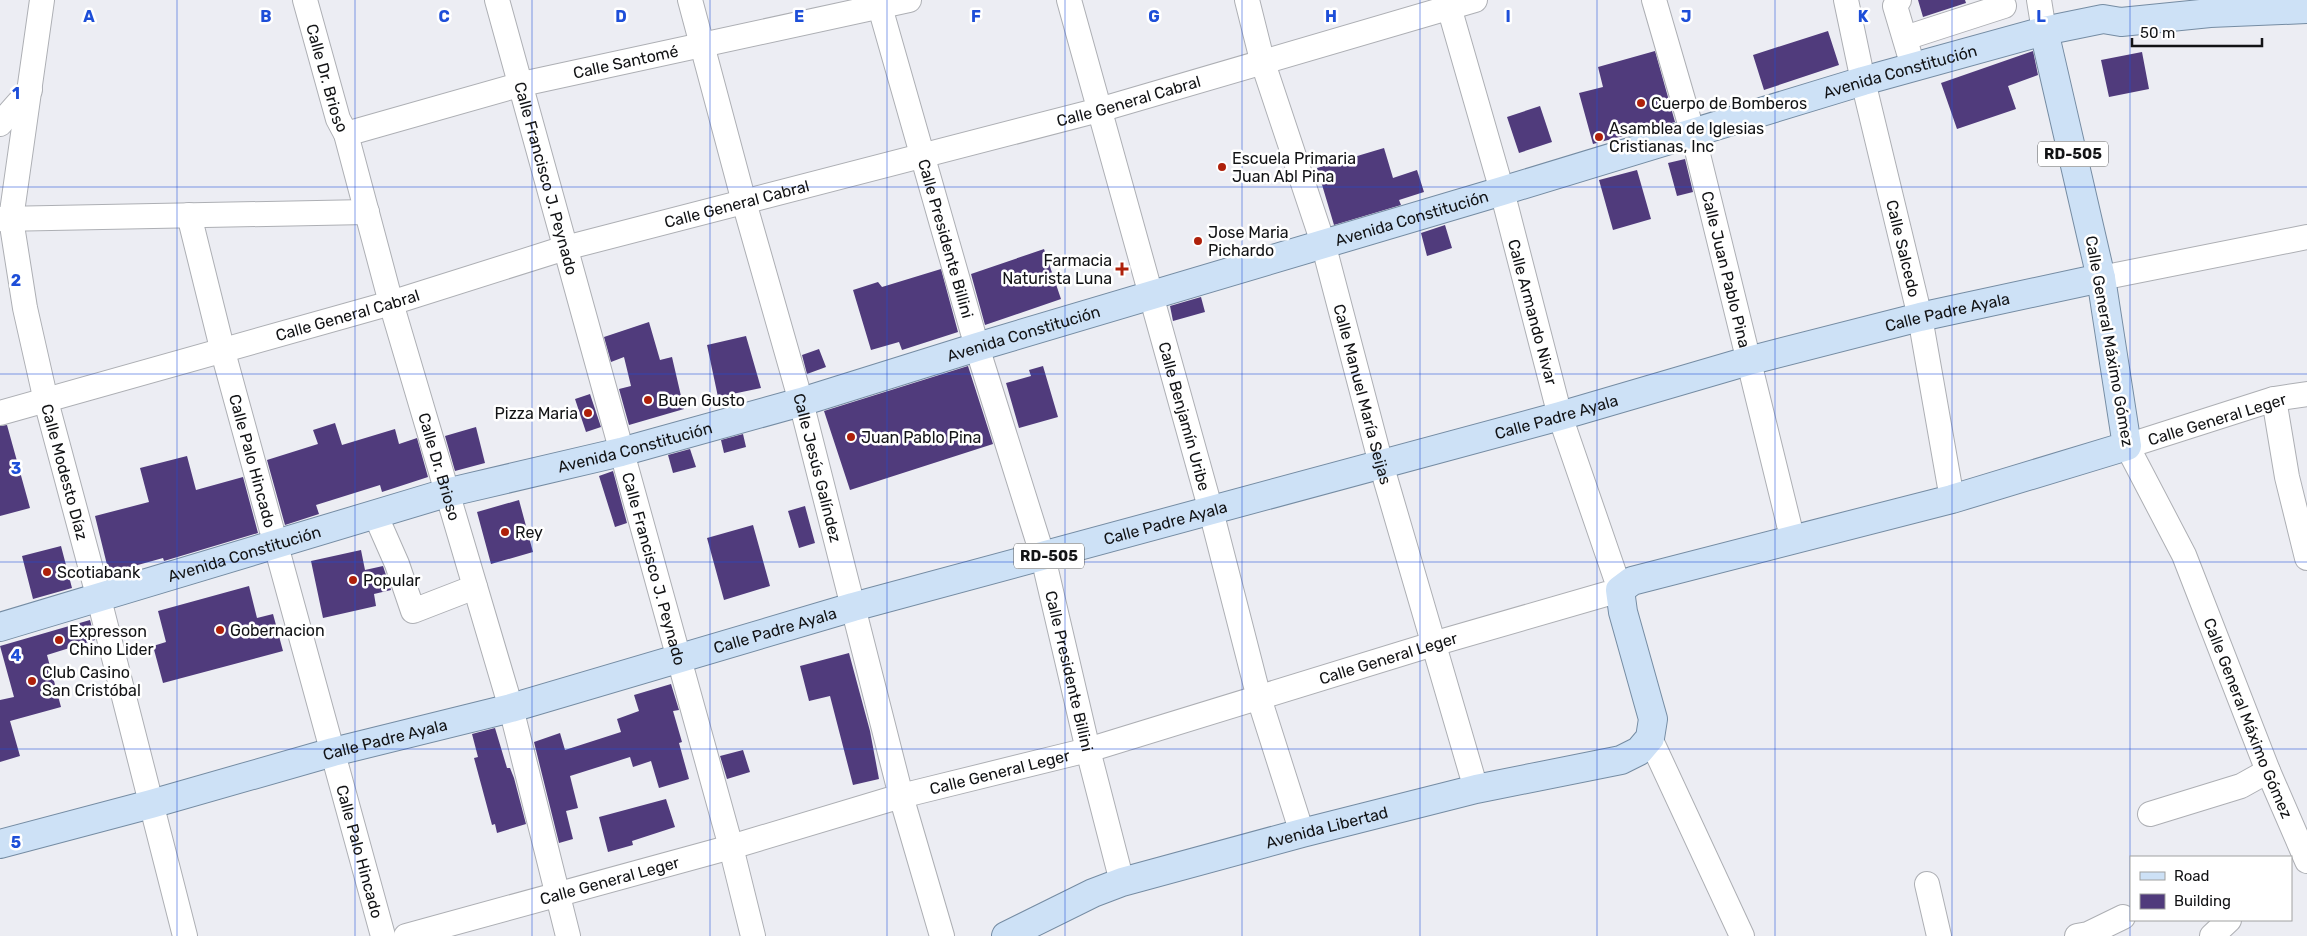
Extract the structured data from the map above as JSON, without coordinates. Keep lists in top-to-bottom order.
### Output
{
  "streets": {
    "main road": [
      "Avenida Constitución",
      "RD-505",
      "Calle Armando Nivar",
      "Calle Padre Ayala",
      "Calle General Máximo Gómez",
      "Avenida Libertad"
    ],
    "street": [
      "Calle Santomé",
      "Calle Dr. Brioso",
      "Calle General Cabral",
      "Calle Francisco J. Peynado",
      "Calle Presidente Billini",
      "Calle Salcedo",
      "Calle Juan Pablo Pina",
      "Calle Manuel María Seijas",
      "Calle Benjamín Uribe",
      "Calle General Leger",
      "Calle Palo Hincado",
      "Calle Jesús Galíndez",
      "Calle Modesto Díaz"
    ]
  },
  "crossings": [
    ["Calle Santomé", "Calle Dr. Brioso"],
    ["Calle Santomé", "Calle Francisco J. Peynado"],
    ["Calle Santomé", "Calle Presidente Billini"],
    ["Calle Santomé", "Calle Jesús Galíndez"],
    ["Avenida Constitución", "Calle Dr. Brioso"],
    ["Avenida Constitución", "Calle Francisco J. Peynado"],
    ["Avenida Constitución", "Calle Presidente Billini"],
    ["Avenida Constitución", "Calle Salcedo"],
    ["Avenida Constitución", "Calle Juan Pablo Pina"],
    ["Avenida Constitución", "Calle Armando Nivar"],
    ["Avenida Constitución", "Calle General Máximo Gómez"],
    ["Avenida Constitución", "Calle Manuel María Seijas"],
    ["Avenida Constitución", "Calle Benjamín Uribe"],
    ["Avenida Constitución", "Calle Palo Hincado"],
    ["Avenida Constitución", "Calle Jesús Galíndez"],
    ["Avenida Constitución", "Calle Modesto Díaz"],
    ["Calle Dr. Brioso", "Calle General Cabral"],
    ["Calle Dr. Brioso", "Calle Padre Ayala"],
    ["Calle Dr. Brioso", "Calle General Leger"],
    ["Calle General Cabral", "Calle Francisco J. Peynado"],
    ["Calle General Cabral", "Calle Presidente Billini"],
    ["Calle General Cabral", "Calle Armando Nivar"],
    ["Calle General Cabral", "Calle Manuel María Seijas"],
    ["Calle General Cabral", "Calle Benjamín Uribe"],
    ["Calle General Cabral", "Calle Palo Hincado"],
    ["Calle General Cabral", "Calle Jesús Galíndez"],
    ["Calle General Cabral", "Calle Modesto Díaz"],
    ["Calle Francisco J. Peynado", "Calle Padre Ayala"],
    ["Calle Francisco J. Peynado", "Calle General Leger"],
    ["Calle Presidente Billini", "Calle Padre Ayala"],
    ["Calle Presidente Billini", "Calle General Leger"],
    ["Calle Presidente Billini", "Avenida Libertad"],
    ["Calle Salcedo", "Calle Padre Ayala"],
    ["Calle Juan Pablo Pina", "Calle Padre Ayala"],
    ["Calle Armando Nivar", "Calle Padre Ayala"],
    ["Calle Armando Nivar", "Calle General Leger"],
    ["Calle Armando Nivar", "Avenida Libertad"],
    ["Calle Padre Ayala", "Calle General Máximo Gómez"],
    ["Calle Padre Ayala", "Calle Manuel María Seijas"],
    ["Calle Padre Ayala", "Calle Benjamín Uribe"],
    ["Calle Padre Ayala", "Calle Palo Hincado"],
    ["Calle Padre Ayala", "Calle Jesús Galíndez"],
    ["Calle Padre Ayala", "Calle Modesto Díaz"],
    ["Calle General Máximo Gómez", "Calle General Leger"],
    ["Calle Manuel María Seijas", "Calle General Leger"],
    ["Calle Manuel María Seijas", "Avenida Libertad"],
    ["Calle Benjamín Uribe", "Calle General Leger"],
    ["Calle Benjamín Uribe", "Avenida Libertad"],
    ["Calle General Leger", "Calle Jesús Galíndez"]
  ],
  "places": {
    "other": [
      "Cuerpo de Bomberos",
      "Asamblea de Iglesias Cristianas, Inc",
      "Escuela Primaria Juan Abl Pina",
      "Jose Maria Pichardo",
      "Buen Gusto",
      "Pizza Maria",
      "Juan Pablo Pina",
      "Rey",
      "Scotiabank",
      "Popular",
      "Gobernacion",
      "Expresson Chino Lider",
      "Club Casino San Cristóbal"
    ],
    "health": ["Farmacia Naturista Luna"]
  },
  "legend": ["Road", "Building"],
  "scale_bar": "50 m",
  "grid": {
    "columns": [
      "A",
      "B",
      "C",
      "D",
      "E",
      "F",
      "G",
      "H",
      "I",
      "J",
      "K",
      "L"
    ],
    "rows": [
      "1",
      "2",
      "3",
      "4",
      "5"
    ]
  }
}
